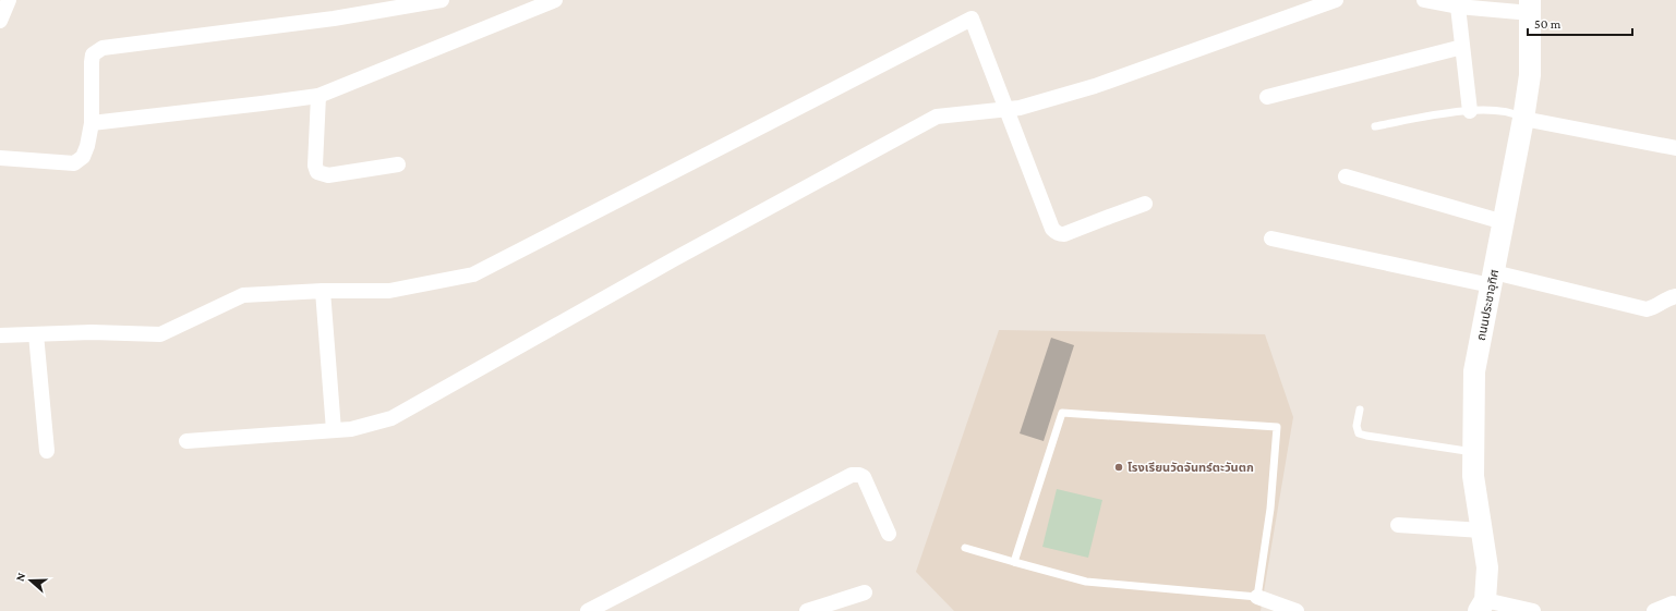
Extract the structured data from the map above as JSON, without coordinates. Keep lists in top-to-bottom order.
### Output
{
  "streets": {
    "street": ["ถนนประชาอุทิศ"]
  },
  "places": ["โรงเรียนวัดจันทร์ตะวันตก"],
  "scale_bar": "50 m",
  "north": "left"
}
